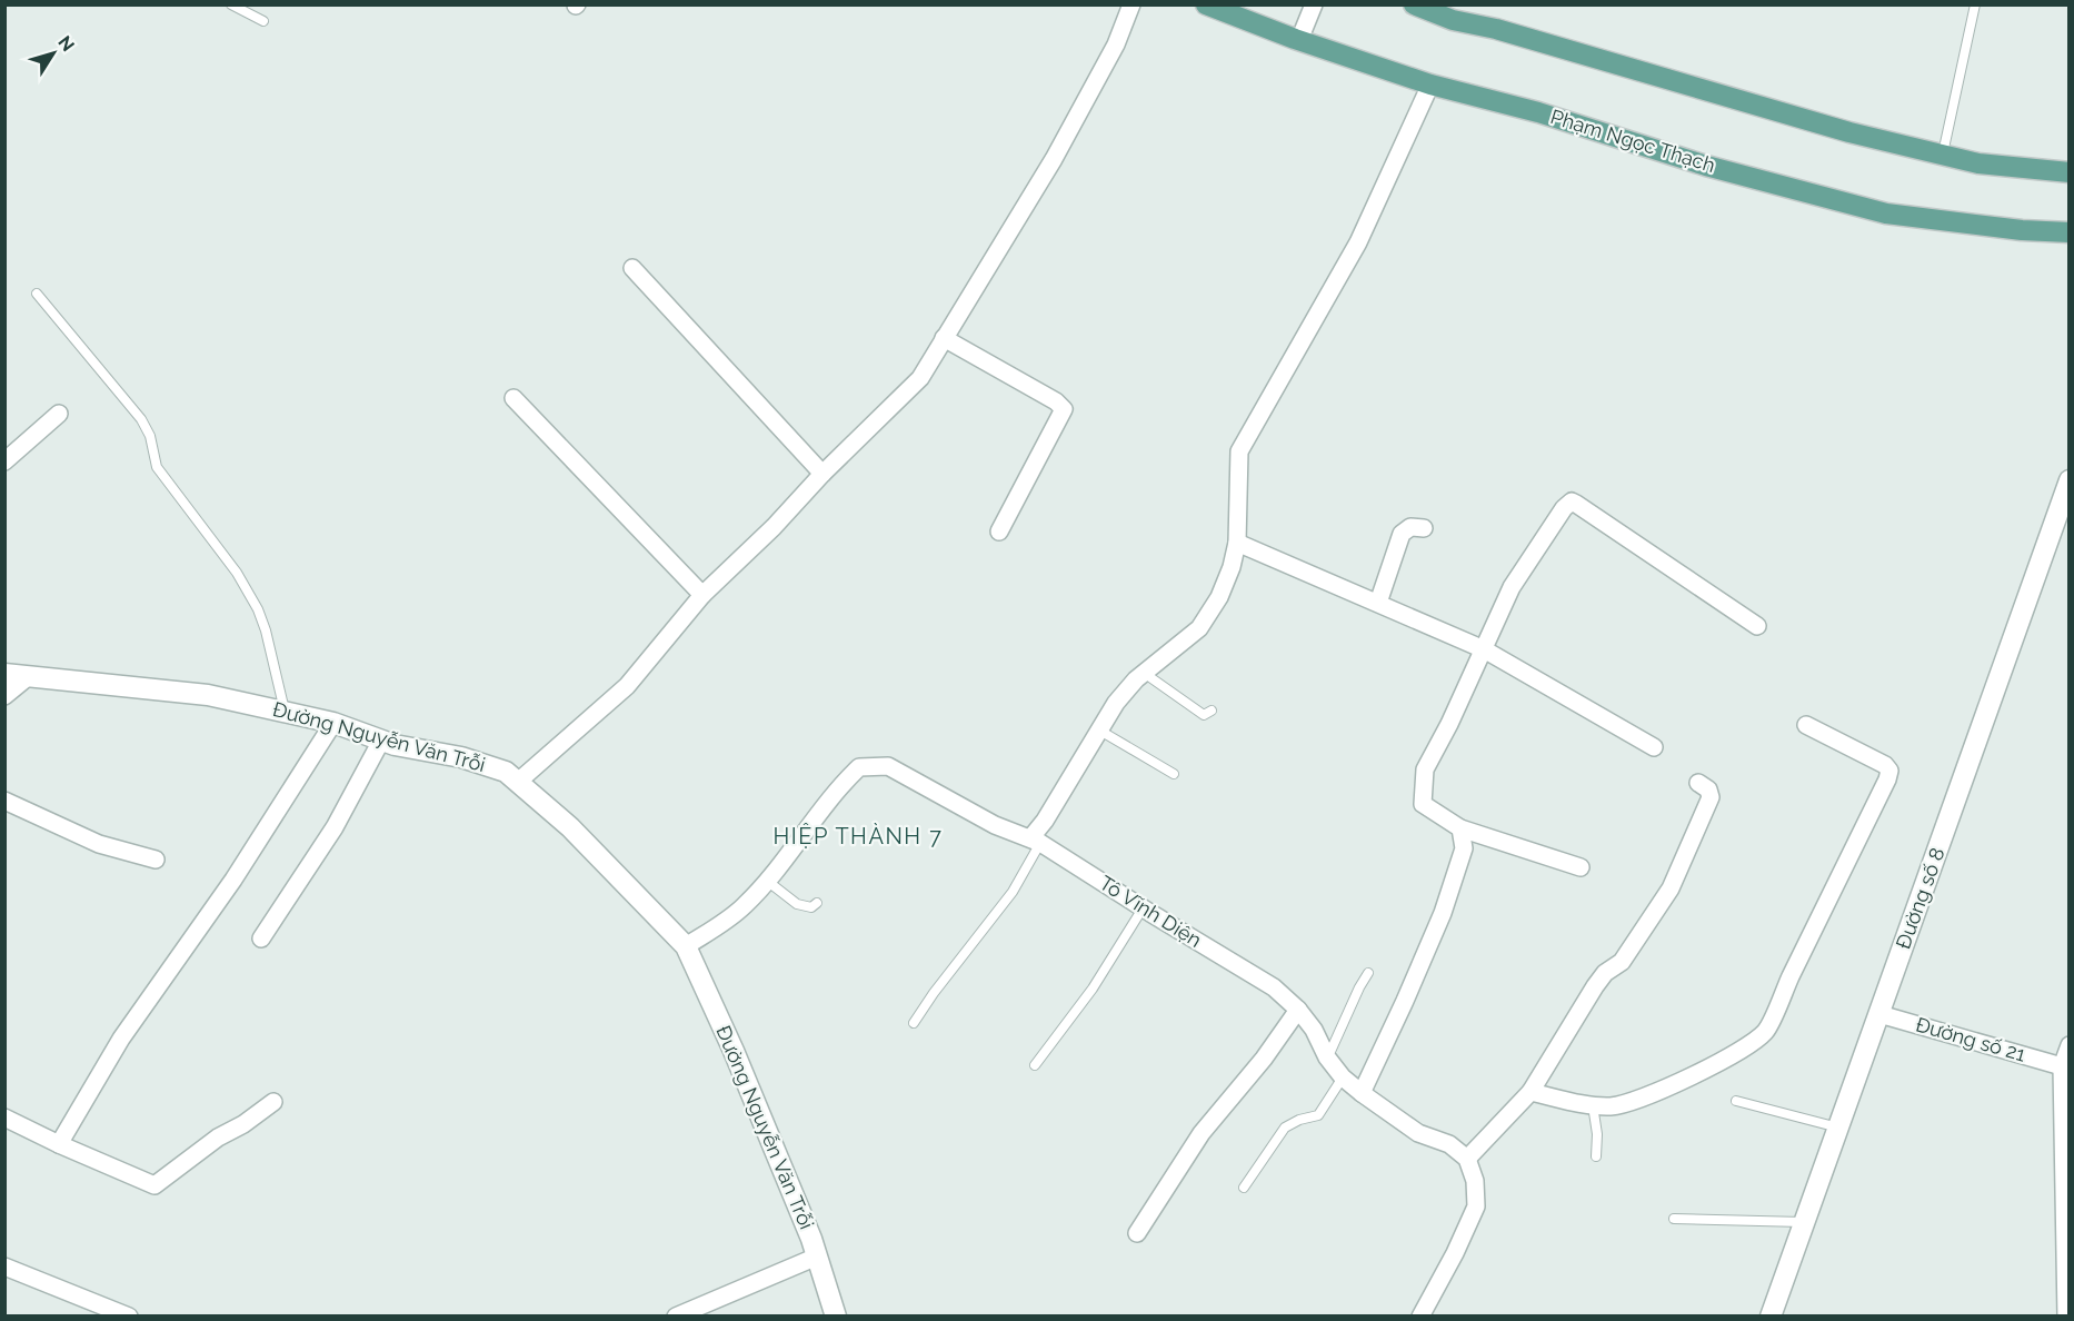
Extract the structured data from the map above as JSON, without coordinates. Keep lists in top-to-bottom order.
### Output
{
  "streets": {
    "main road": ["Phạm Ngọc Thạch"],
    "street": [
      "Đường Nguyễn Văn Trỗi",
      "Đường số 8",
      "Tô Vĩnh Diện",
      "Đường số 21"
    ]
  },
  "crossings": [
    ["Đường Nguyễn Văn Trỗi", "Tô Vĩnh Diện"],
    ["Đường số 8", "Đường số 21"]
  ],
  "districts": ["HIỆP THÀNH 7"],
  "north": "top right"
}
